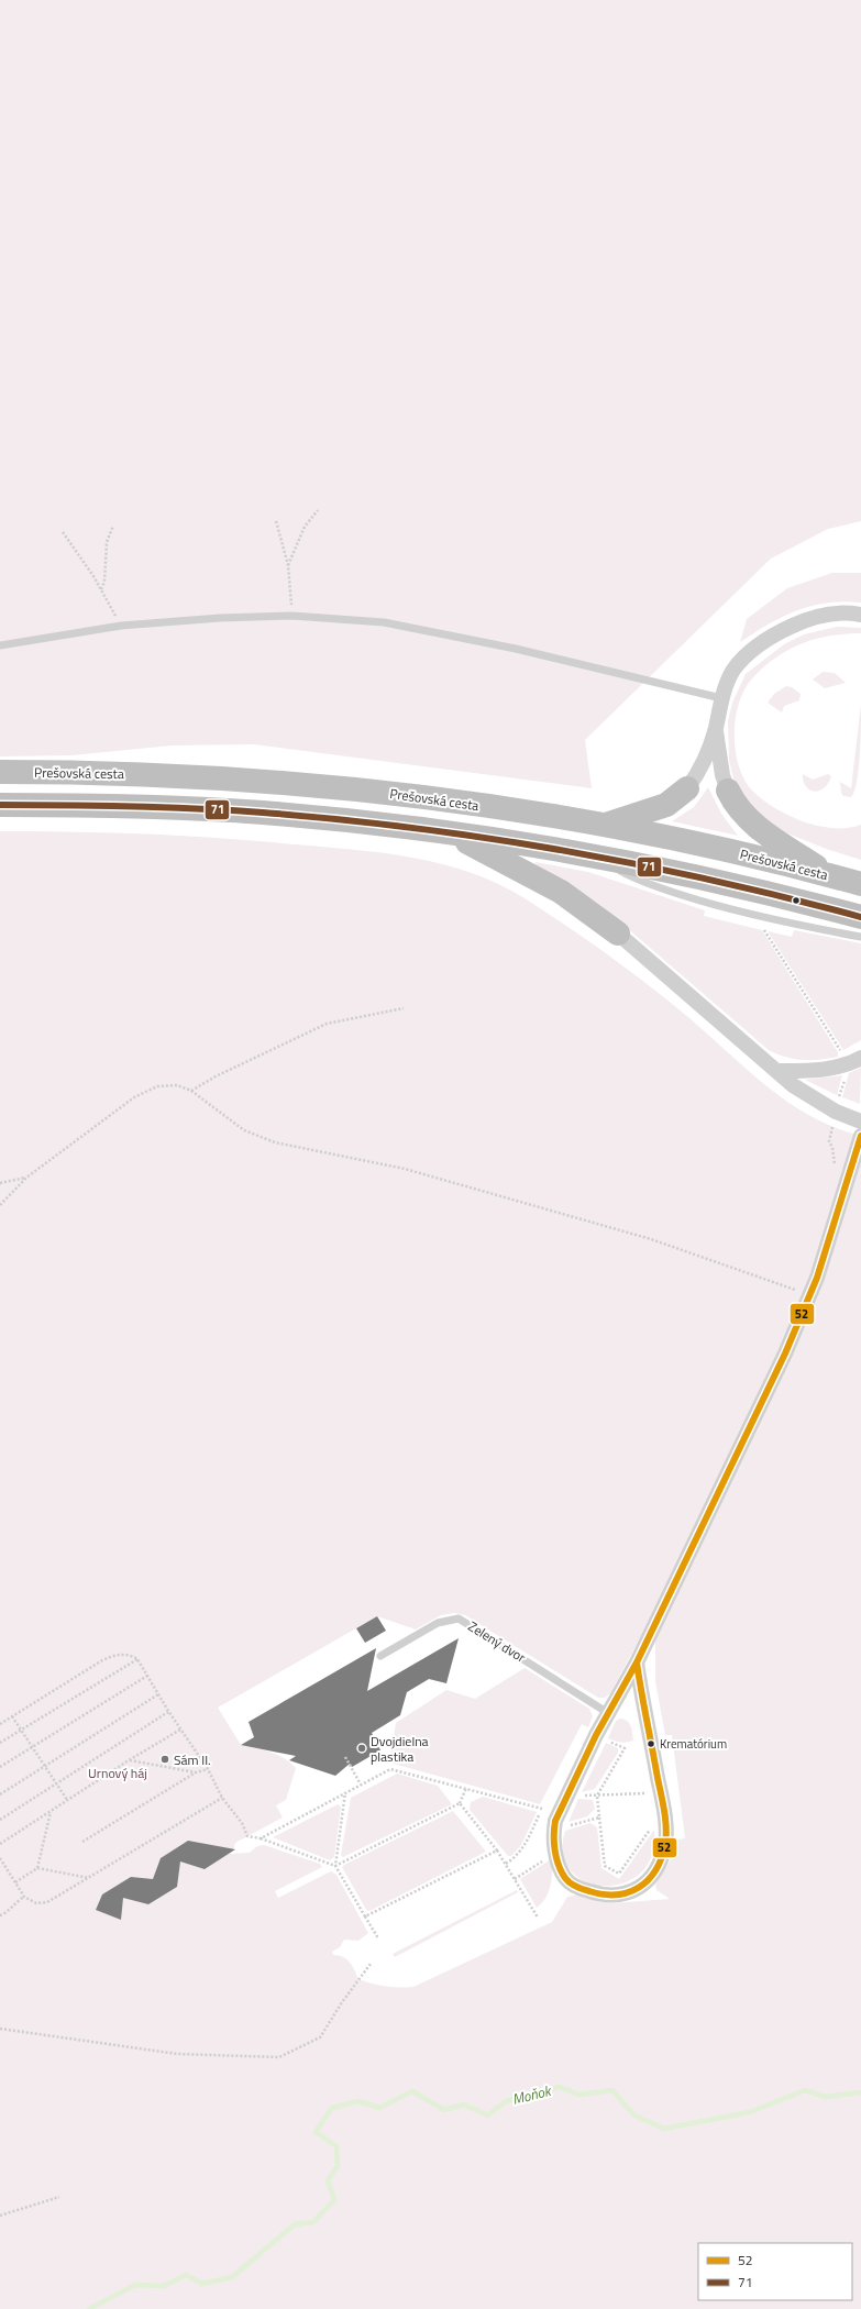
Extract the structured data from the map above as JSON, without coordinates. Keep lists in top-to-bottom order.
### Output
{
  "streets": {
    "highway": ["Prešovská cesta"],
    "lane": ["Zelený dvor"]
  },
  "water": ["Moňok"],
  "parks": ["Urnový háj"],
  "places": ["Krematórium", "Dvojdielna plastika", "Sám II."],
  "lines": ["transit line 71", "transit line 52"],
  "legend": ["52", "71"]
}
